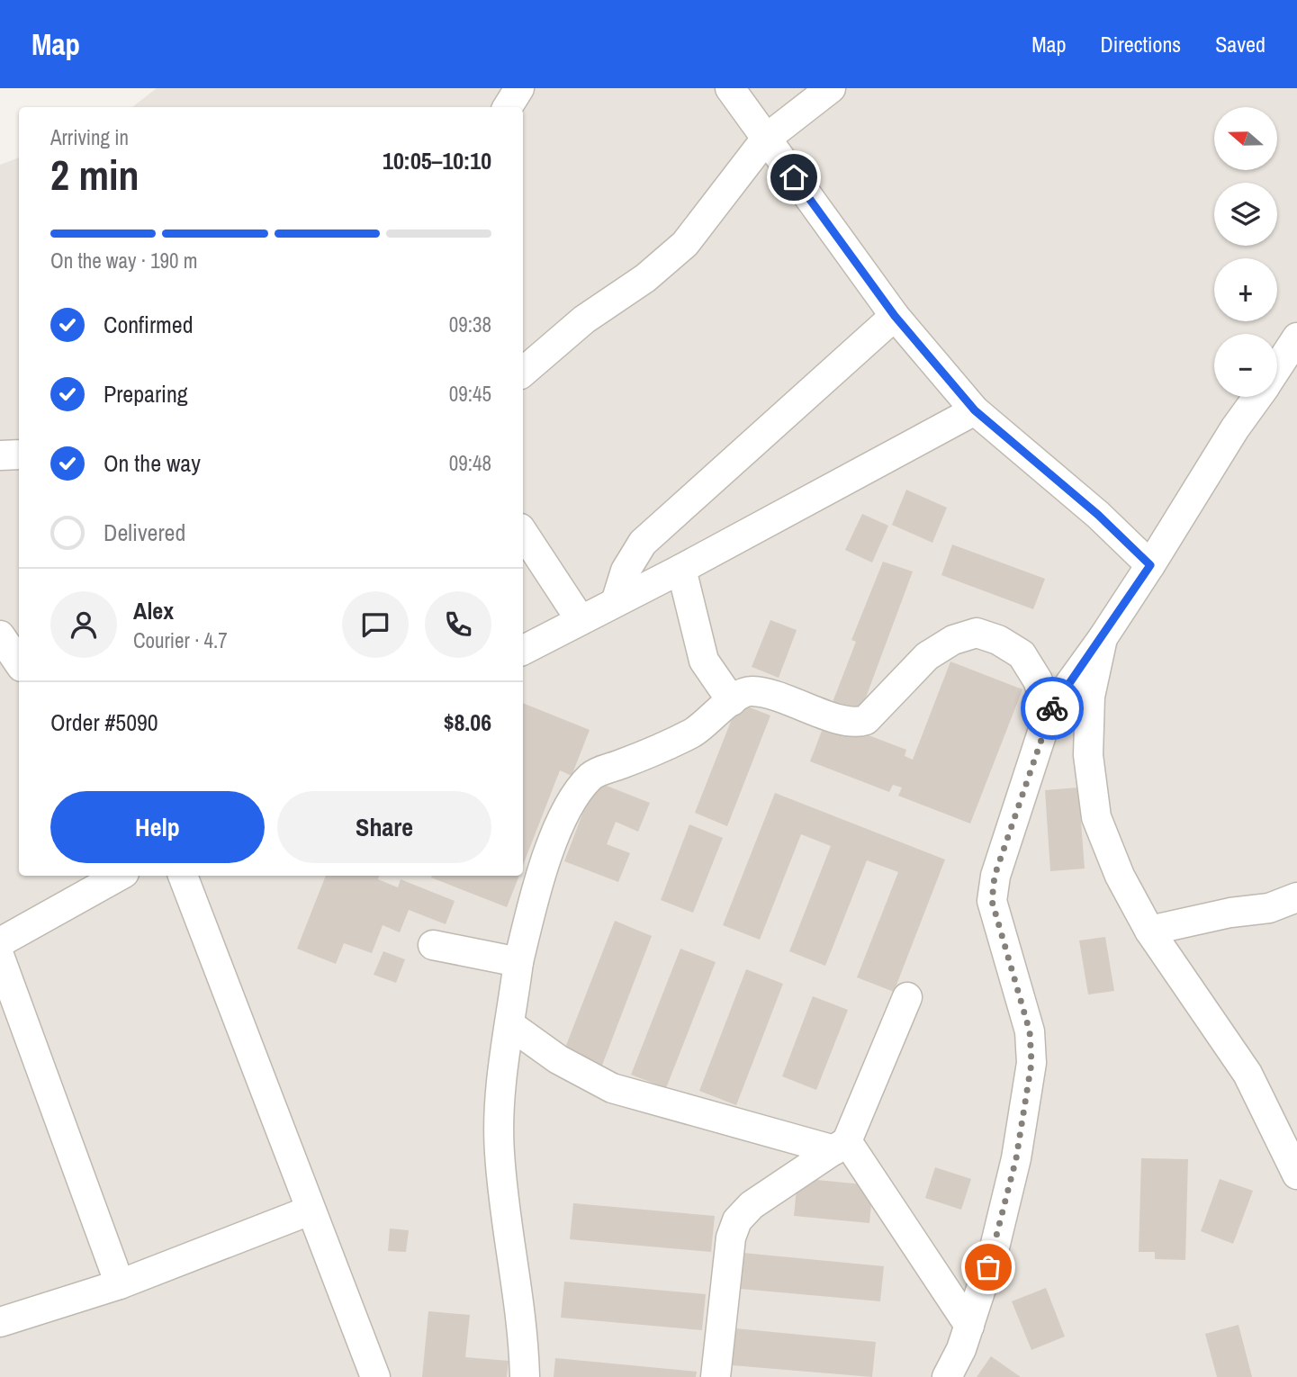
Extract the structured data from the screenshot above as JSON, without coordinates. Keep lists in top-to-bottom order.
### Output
{
  "north": "left",
  "page": {
    "header": "Map",
    "nav": ["Map", "Directions", "Saved"],
    "map_buttons": ["+", "−"],
    "heading": ["2 min", "Arriving in", "10:05–10:10"],
    "panel": [
      "Alex",
      "Courier · 4.7",
      "Order #5090",
      "$8.06"
    ],
    "bar": "On the way · 190 m",
    "list": [
      ["Confirmed", "09:38"],
      ["Preparing", "09:45"],
      ["On the way", "09:48"],
      "Delivered"
    ],
    "buttons": ["Help", "Share"]
  }
}
